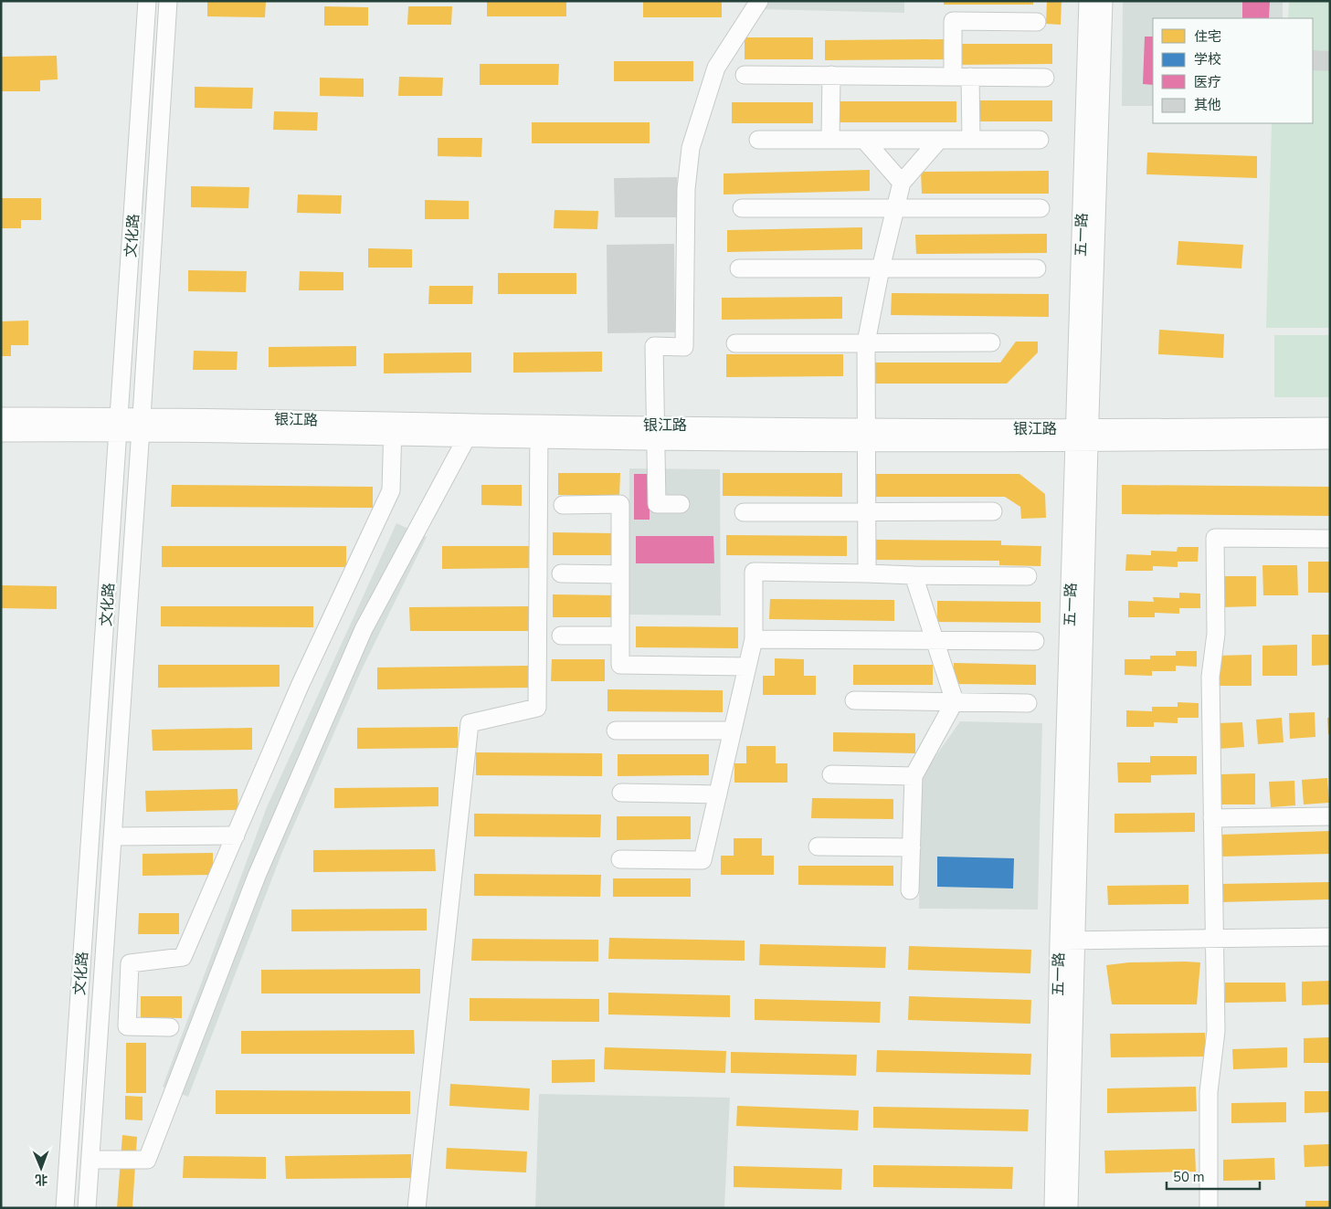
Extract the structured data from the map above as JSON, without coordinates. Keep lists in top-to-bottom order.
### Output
{
  "streets": {
    "street": ["五一路", "文化路", "银江路"]
  },
  "crossings": [
    ["五一路", "银江路"],
    ["文化路", "银江路"]
  ],
  "legend": [
    "住宅",
    "学校",
    "医疗",
    "其他"
  ],
  "scale_bar": "50 m",
  "north": "bottom"
}
